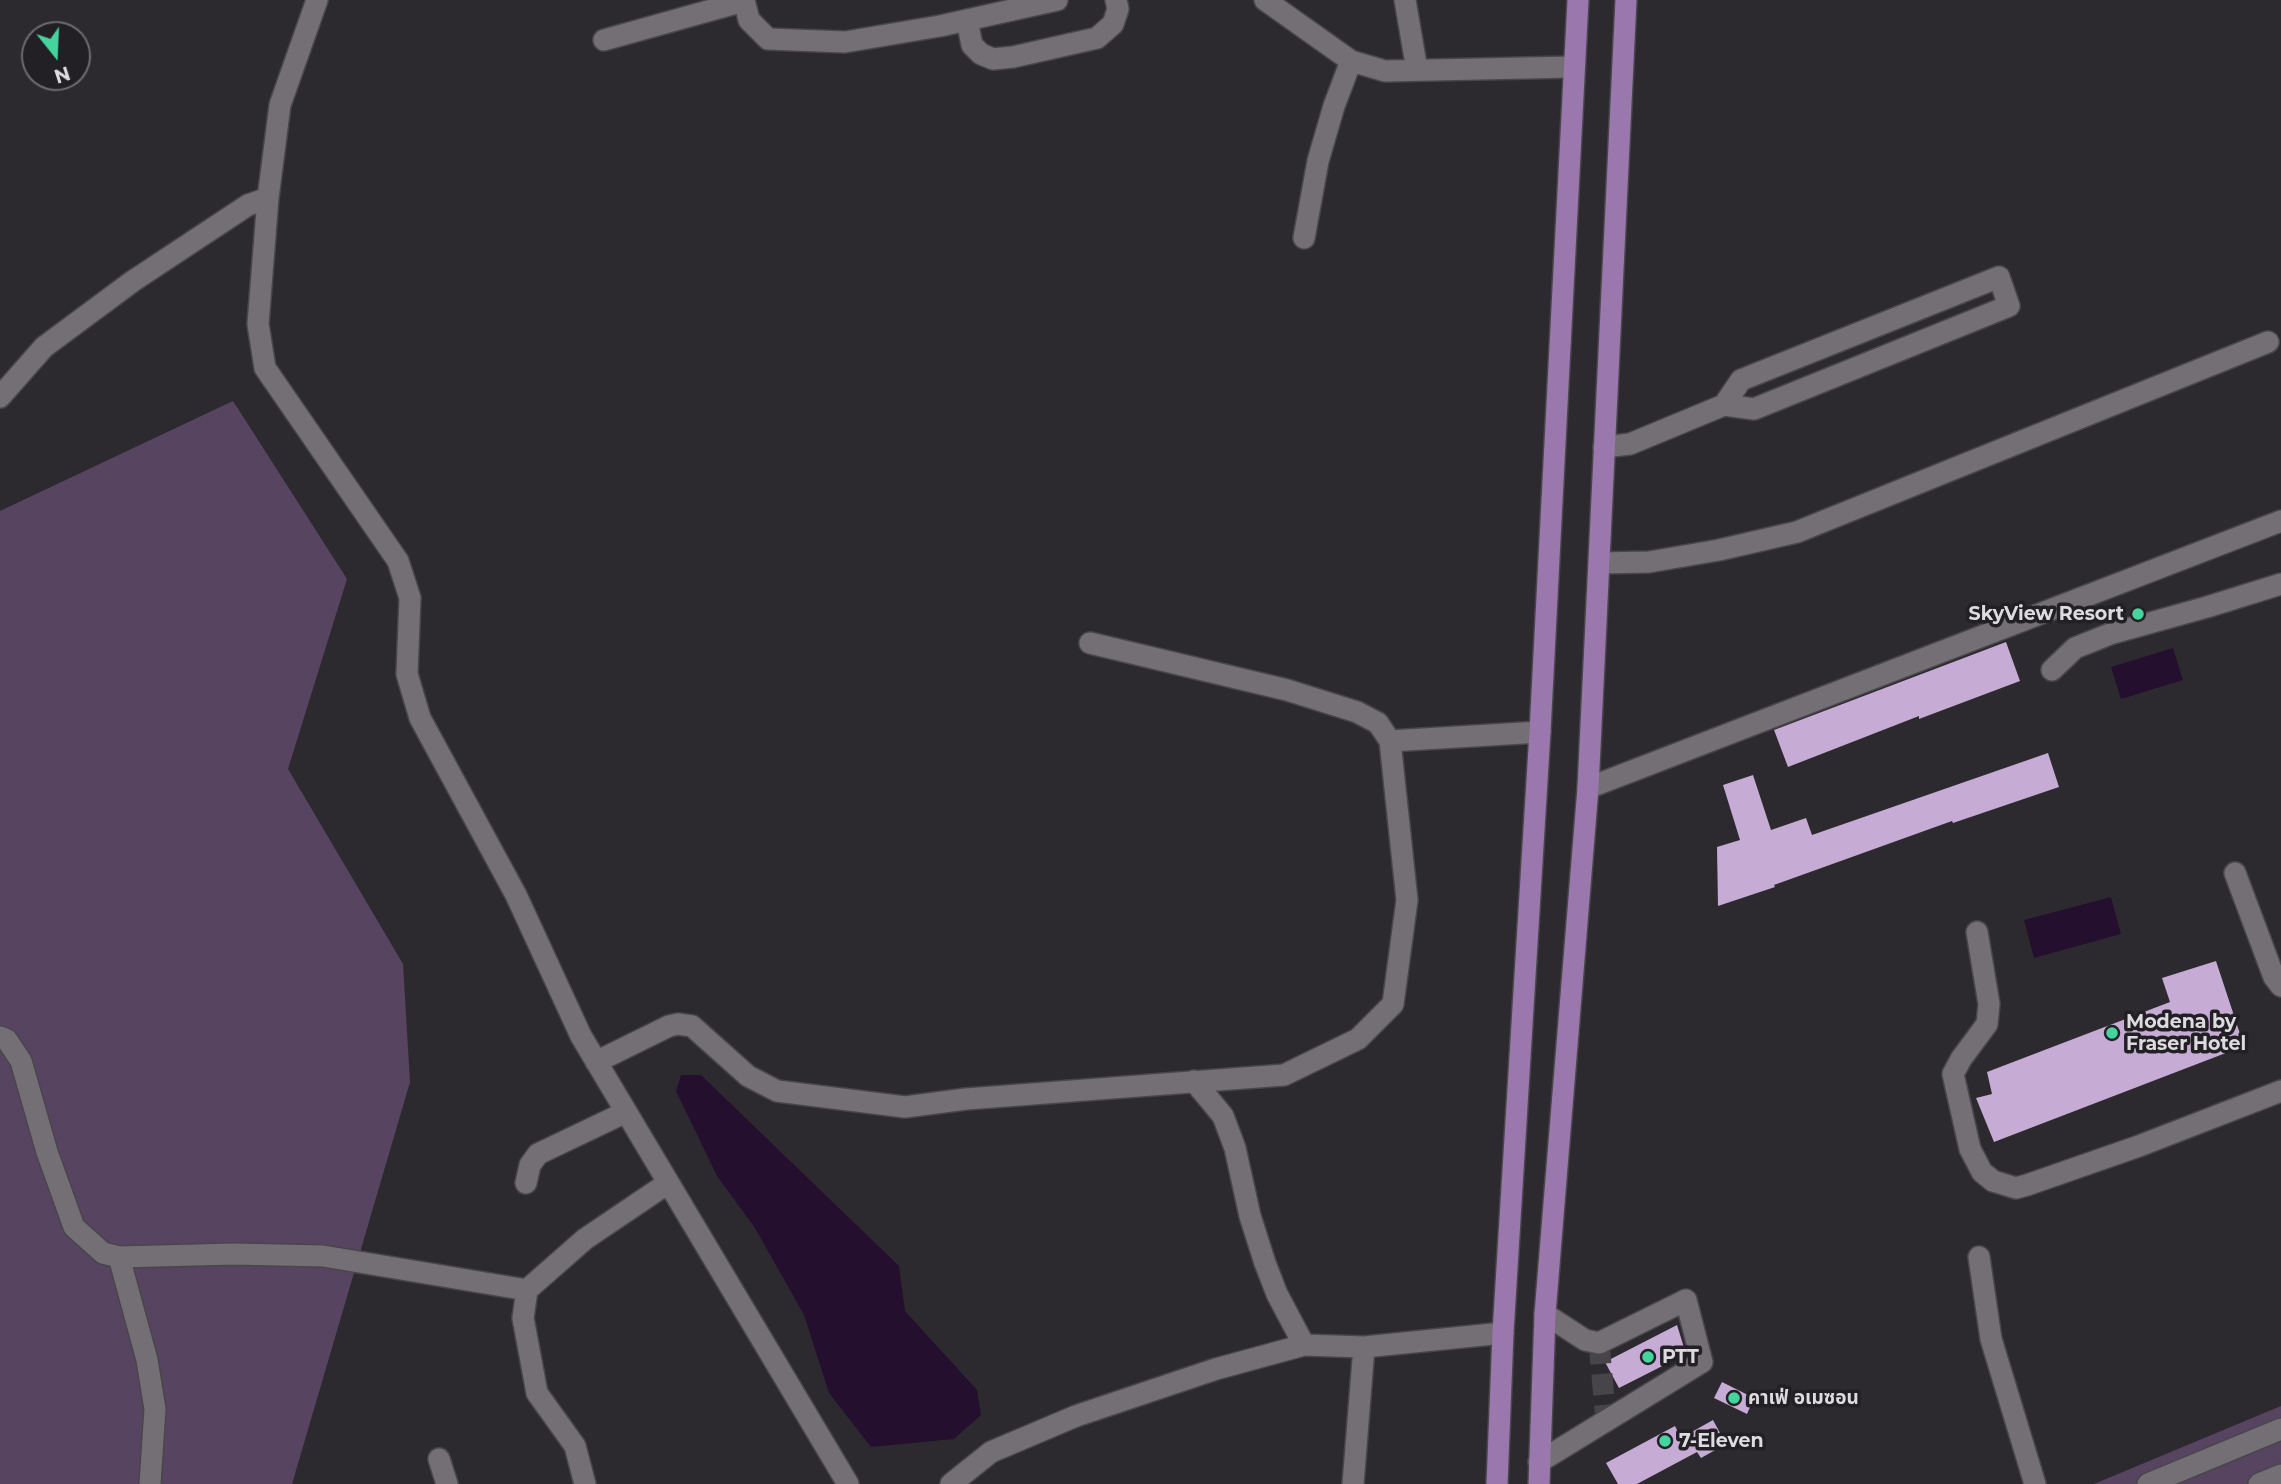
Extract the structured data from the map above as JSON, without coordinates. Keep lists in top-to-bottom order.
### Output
{
  "places": [
    "SkyView Resort",
    "Modena by Fraser Hotel",
    "PTT",
    "คาเฟ่ อเมซอน",
    "7-Eleven"
  ],
  "north": "bottom"
}
